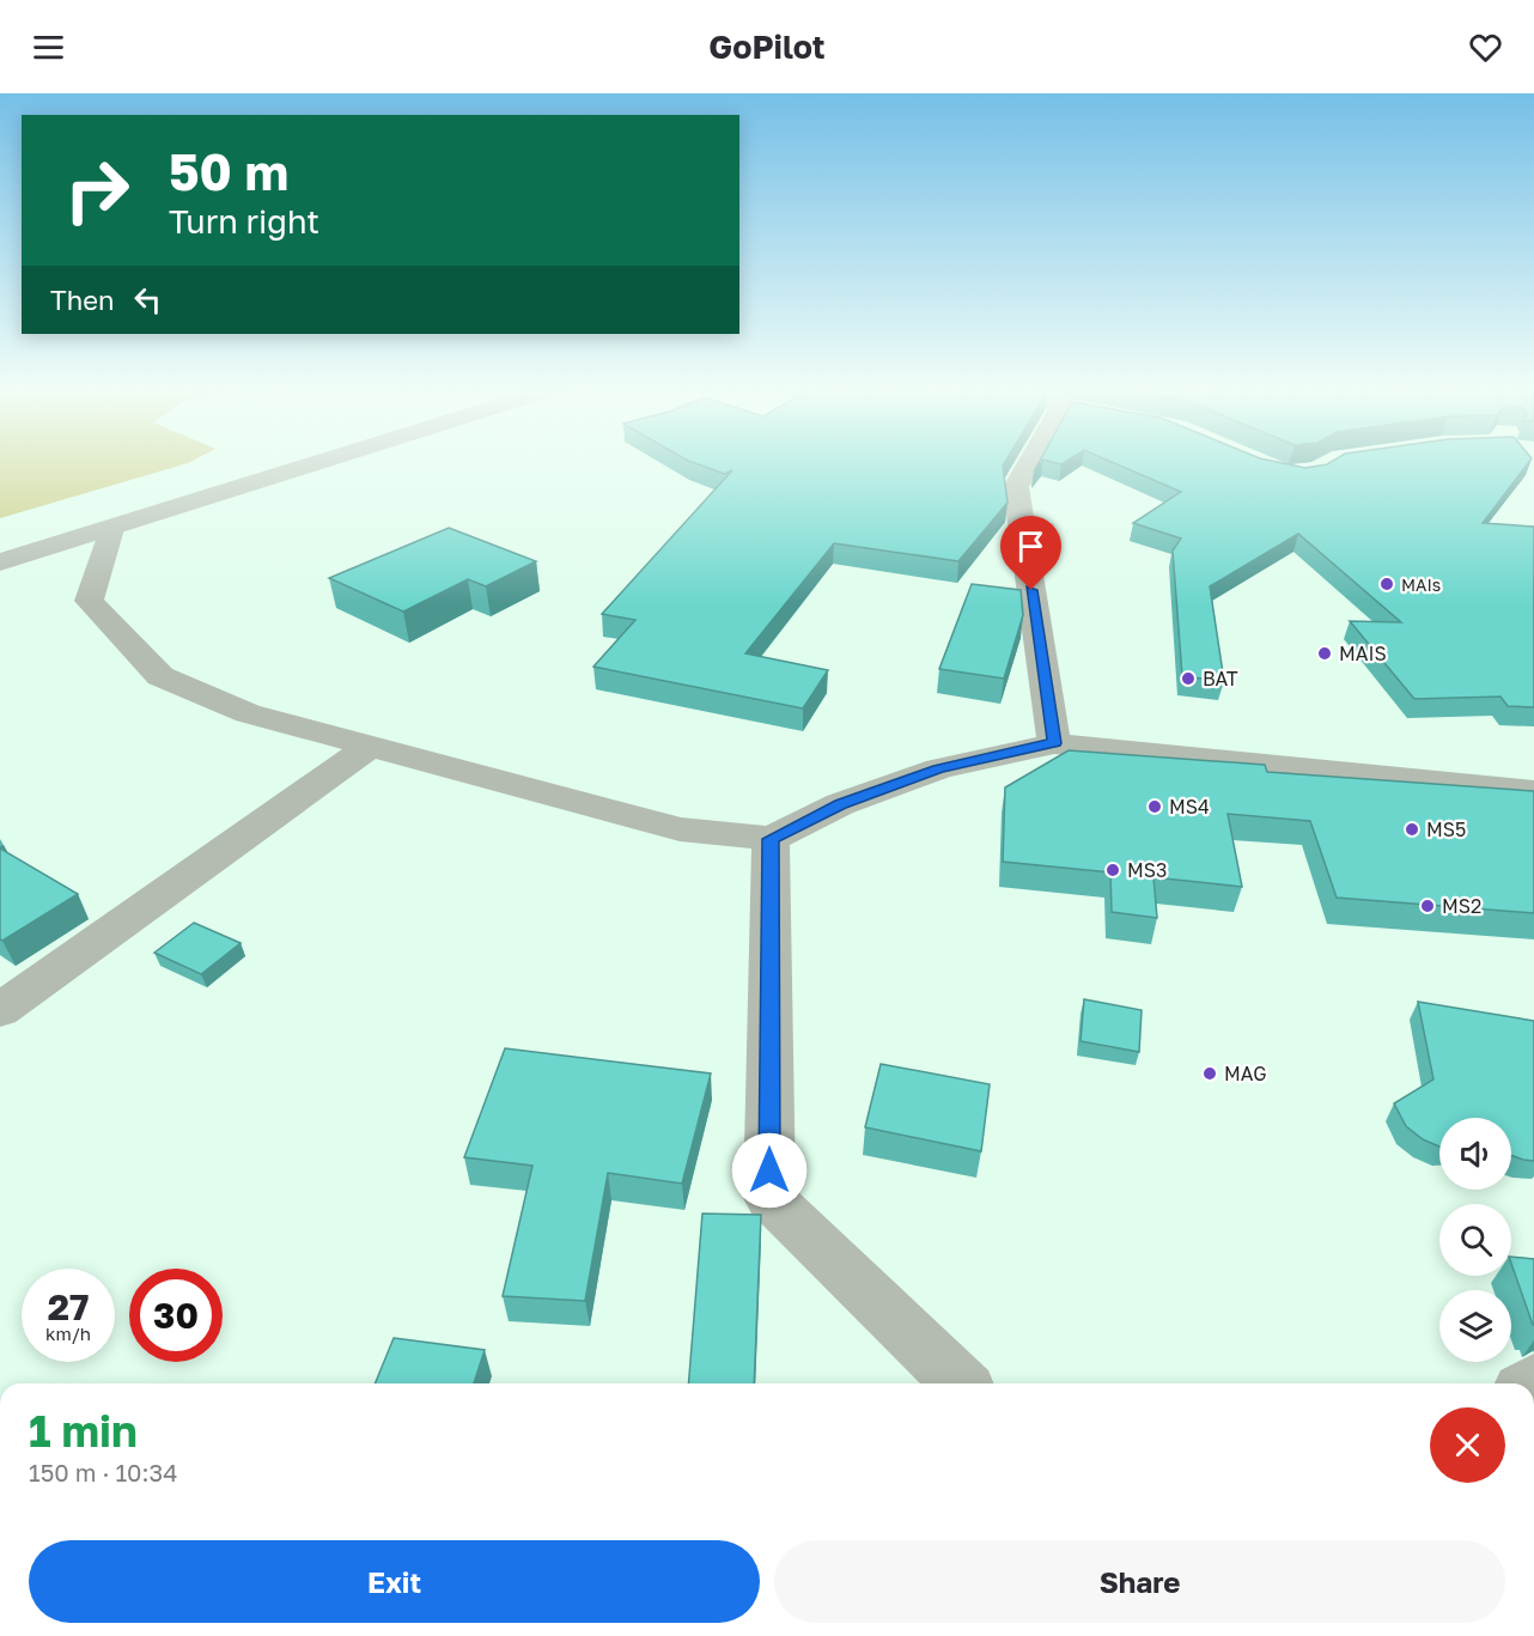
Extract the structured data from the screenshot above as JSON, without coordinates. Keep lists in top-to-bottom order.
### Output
{
  "places": [
    "MAIs",
    "MAIS",
    "BAT",
    "MS4",
    "MS5",
    "MS3",
    "MS2",
    "MAG"
  ],
  "page": {
    "header": "GoPilot",
    "turn": ["50 m", "Turn right"],
    "then": "Then",
    "speed": "27 km/h",
    "limit": "30",
    "heading": ["1 min", "150 m · 10:34"],
    "buttons": ["Exit", "Share"]
  }
}
